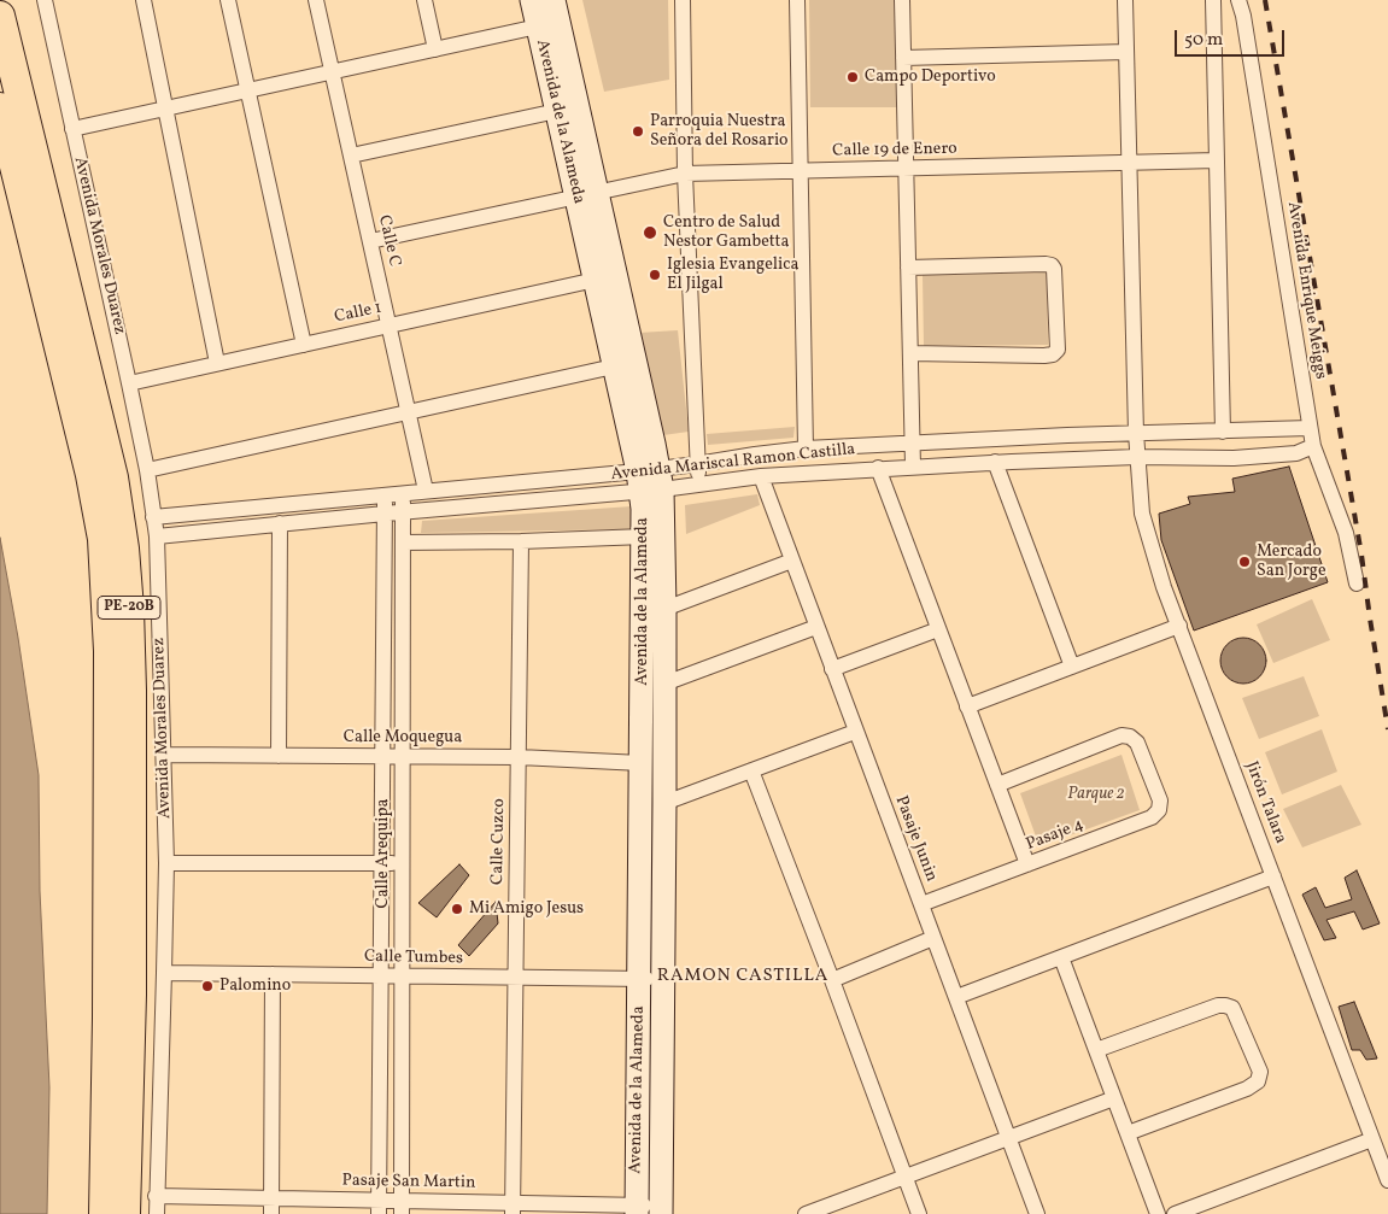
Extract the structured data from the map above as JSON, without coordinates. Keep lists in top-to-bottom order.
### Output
{
  "streets": {
    "highway": ["Avenida Morales Duarez", "PE-20B"],
    "street": [
      "Avenida de la Alameda",
      "Calle 19 de Enero",
      "Calle C",
      "Avenida Enrique Meiggs",
      "Calle 1",
      "Avenida Mariscal Ramon Castilla",
      "Calle Moquegua",
      "Jirón Talara",
      "Pasaje 4",
      "Pasaje Junin",
      "Calle Cuzco",
      "Calle Arequipa",
      "Calle Tumbes",
      "Pasaje San Martin"
    ]
  },
  "crossings": [
    ["Avenida de la Alameda", "Calle 19 de Enero"],
    ["Avenida de la Alameda", "Calle 1"],
    ["Avenida de la Alameda", "Avenida Mariscal Ramon Castilla"],
    ["Avenida de la Alameda", "Calle Moquegua"],
    ["Avenida de la Alameda", "Calle Tumbes"],
    ["Avenida de la Alameda", "Pasaje San Martin"],
    ["Calle 19 de Enero", "Calle C"],
    ["Calle 19 de Enero", "Jirón Talara"],
    ["Calle C", "Calle 1"],
    ["Calle C", "Avenida Mariscal Ramon Castilla"],
    ["Avenida Morales Duarez", "Calle 1"],
    ["Avenida Morales Duarez", "Avenida Mariscal Ramon Castilla"],
    ["Avenida Morales Duarez", "Calle Moquegua"],
    ["Avenida Morales Duarez", "Calle Tumbes"],
    ["Avenida Morales Duarez", "Pasaje San Martin"],
    ["Avenida Enrique Meiggs", "Avenida Mariscal Ramon Castilla"],
    ["Avenida Mariscal Ramon Castilla", "Jirón Talara"],
    ["Avenida Mariscal Ramon Castilla", "Pasaje Junin"],
    ["Avenida Mariscal Ramon Castilla", "Calle Arequipa"],
    ["Calle Moquegua", "Calle Cuzco"],
    ["Calle Moquegua", "Calle Arequipa"],
    ["Pasaje 4", "Pasaje Junin"],
    ["Calle Cuzco", "Calle Tumbes"],
    ["Calle Cuzco", "Pasaje San Martin"],
    ["Calle Arequipa", "Calle Tumbes"],
    ["Calle Arequipa", "Pasaje San Martin"]
  ],
  "districts": ["RAMON CASTILLA"],
  "parks": ["Parque 2"],
  "places": [
    "Campo Deportivo",
    "Parroquia Nuestra Señora del Rosario",
    "Centro de Salud Nestor Gambetta",
    "Iglesia Evangelica El Jilgal",
    "Mercado San Jorge",
    "Mi Amigo Jesus",
    "Palomino"
  ],
  "scale_bar": "50 m"
}
